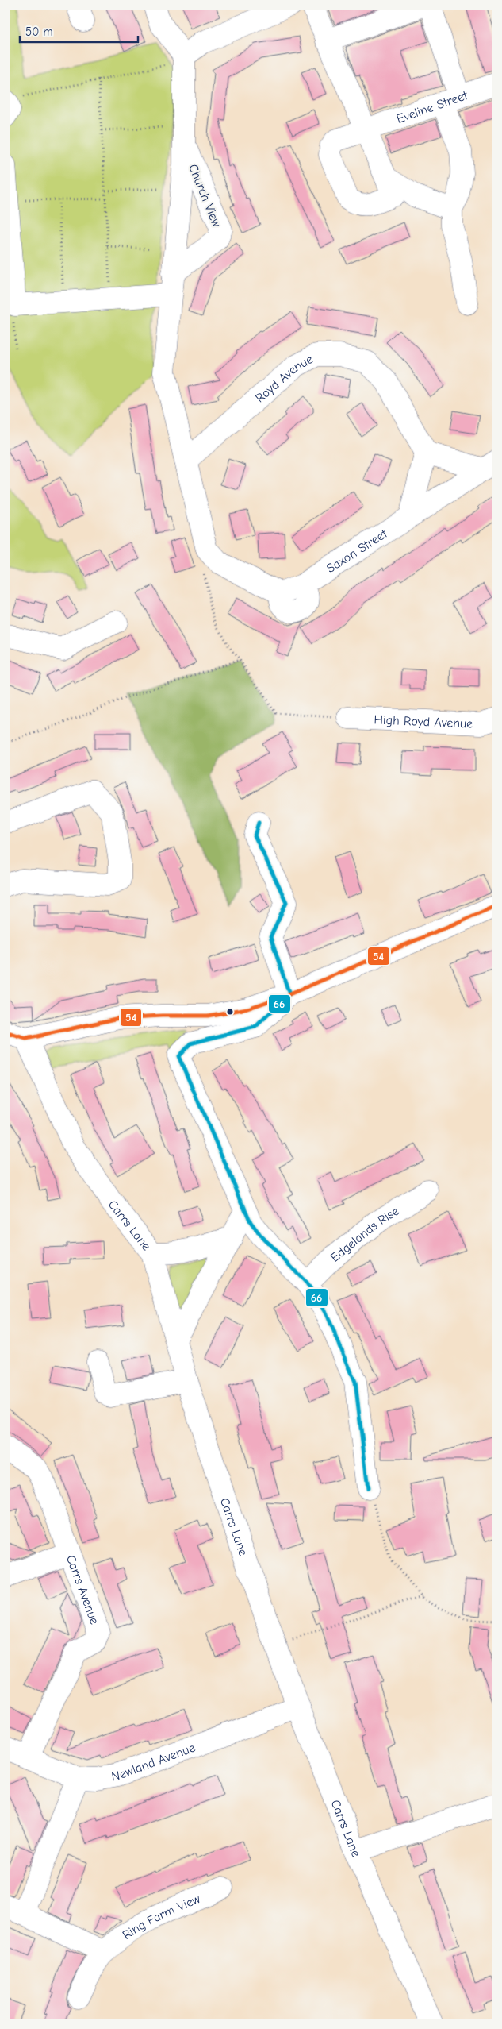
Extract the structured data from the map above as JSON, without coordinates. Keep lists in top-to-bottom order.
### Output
{
  "streets": {
    "street": [
      "Eveline Street",
      "Church View",
      "Royd Avenue",
      "Saxon Street",
      "High Royd Avenue",
      "Carrs Lane",
      "Edgelands Rise",
      "Carrs Avenue",
      "Newland Avenue",
      "Ring Farm View"
    ]
  },
  "crossings": [
    ["Church View", "Royd Avenue"],
    ["Royd Avenue", "Saxon Street"],
    ["Carrs Lane", "Newland Avenue"],
    ["Carrs Avenue", "Newland Avenue"]
  ],
  "lines": ["transit line 66", "transit line 54"],
  "scale_bar": "50 m"
}
